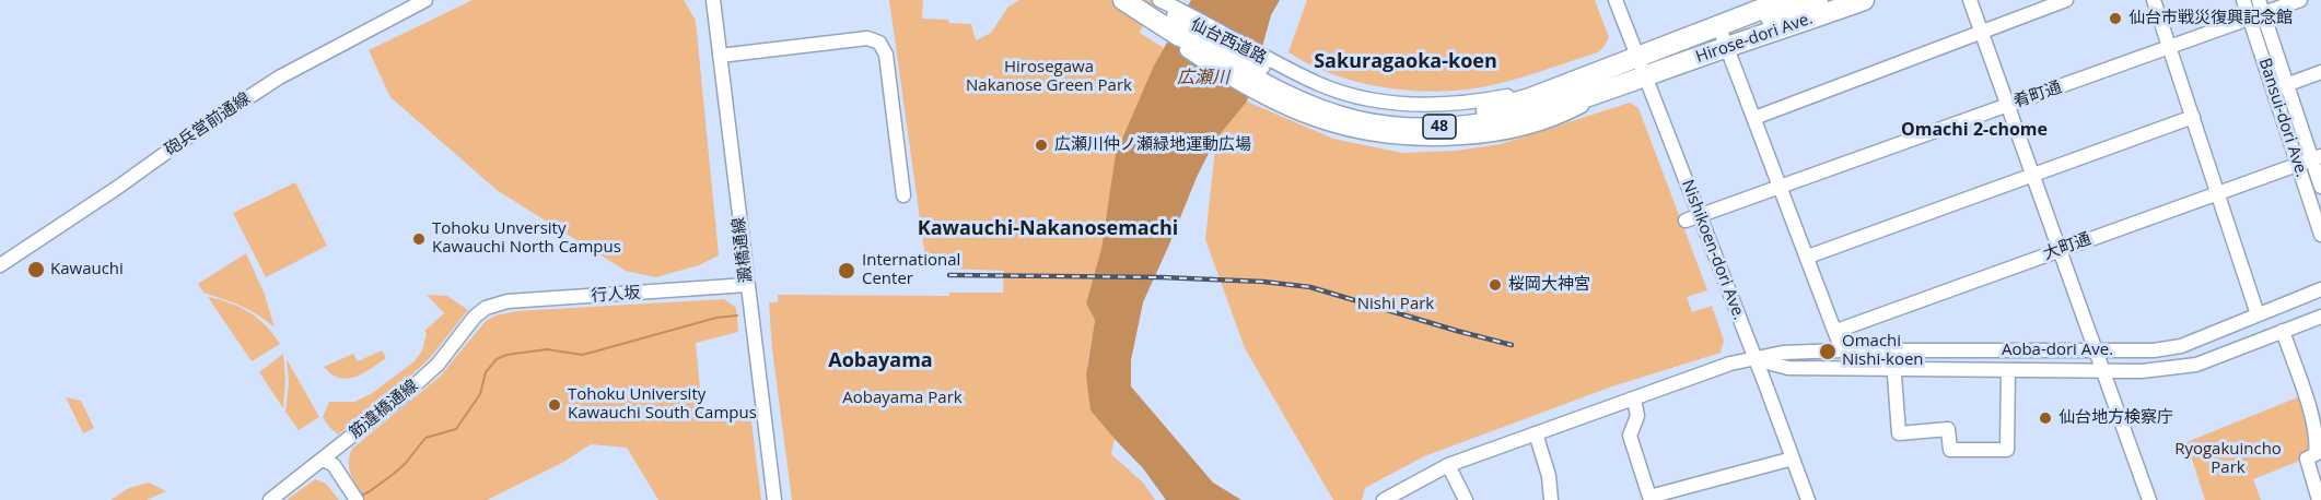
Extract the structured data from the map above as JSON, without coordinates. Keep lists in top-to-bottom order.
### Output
{
  "streets": {
    "highway": ["Hirose-dori Ave.", "仙台西道路", "48"],
    "street": [
      "肴町通",
      "Bansui-dori Ave.",
      "砲兵営前通線",
      "大町通",
      "澱橋通線",
      "Nishikoen-dori Ave.",
      "行人坂",
      "Aoba-dori Ave.",
      "筋違橋通線"
    ]
  },
  "crossings": [
    ["Hirose-dori Ave.", "48"],
    ["Hirose-dori Ave.", "Nishikoen-dori Ave."],
    ["仙台西道路", "48"],
    ["肴町通", "Bansui-dori Ave."],
    ["肴町通", "Nishikoen-dori Ave."],
    ["Bansui-dori Ave.", "大町通"],
    ["48", "Nishikoen-dori Ave."],
    ["澱橋通線", "行人坂"],
    ["Nishikoen-dori Ave.", "Aoba-dori Ave."],
    ["行人坂", "筋違橋通線"]
  ],
  "districts": [
    "Sakuragaoka-koen",
    "Omachi 2-chome",
    "Kawauchi-Nakanosemachi",
    "Aobayama"
  ],
  "water": ["広瀬川"],
  "parks": [
    "Hirosegawa Nakanose Green Park",
    "Nishi Park",
    "Aobayama Park",
    "Ryogakuincho Park"
  ],
  "places": [
    "仙台市戦災復興記念館",
    "広瀬川仲ノ瀬緑地運動広場",
    "Tohoku Unversity Kawauchi North Campus",
    "Kawauchi",
    "International Center",
    "桜岡大神宮",
    "Omachi Nishi-koen",
    "Tohoku University Kawauchi South Campus",
    "仙台地方検察庁"
  ]
}
